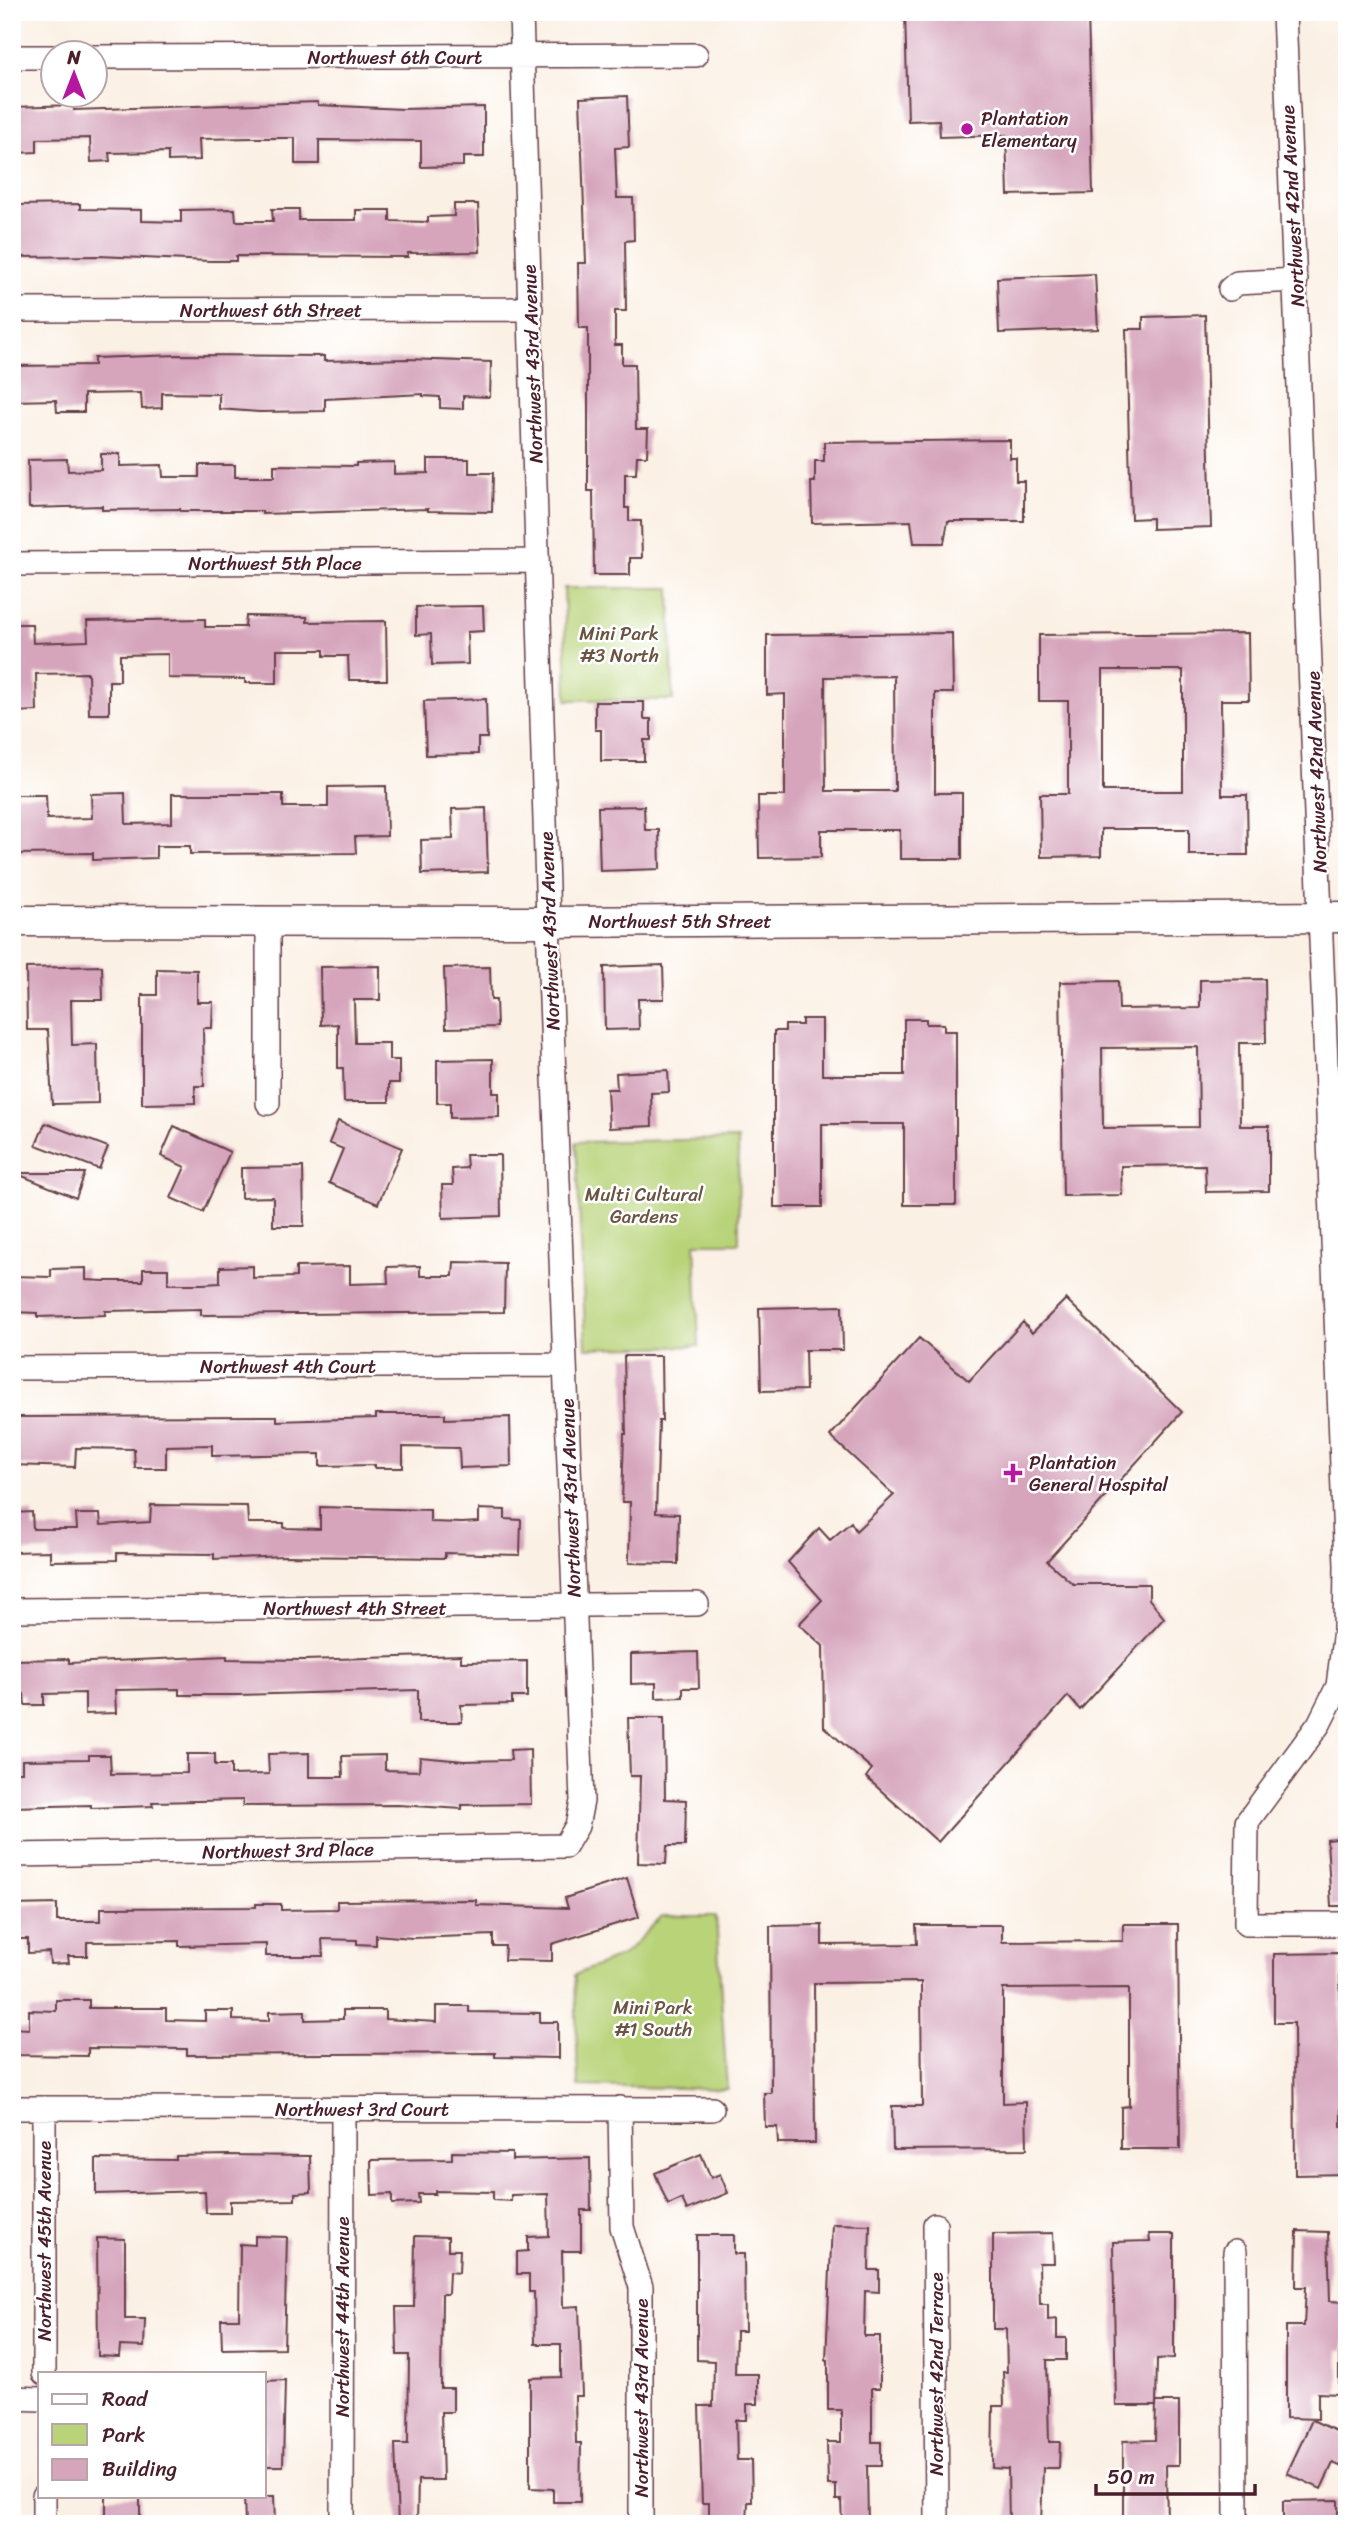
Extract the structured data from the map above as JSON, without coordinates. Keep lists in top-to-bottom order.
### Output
{
  "streets": {
    "street": [
      "Northwest 6th Court",
      "Northwest 42nd Avenue",
      "Northwest 6th Street",
      "Northwest 43rd Avenue",
      "Northwest 5th Place",
      "Northwest 5th Street",
      "Northwest 4th Court",
      "Northwest 4th Street",
      "Northwest 3rd Place",
      "Northwest 3rd Court",
      "Northwest 45th Avenue",
      "Northwest 44th Avenue",
      "Northwest 42nd Terrace"
    ]
  },
  "crossings": [
    ["Northwest 6th Court", "Northwest 43rd Avenue"],
    ["Northwest 42nd Avenue", "Northwest 5th Street"],
    ["Northwest 6th Street", "Northwest 43rd Avenue"],
    ["Northwest 43rd Avenue", "Northwest 5th Place"],
    ["Northwest 43rd Avenue", "Northwest 5th Street"],
    ["Northwest 43rd Avenue", "Northwest 4th Court"],
    ["Northwest 43rd Avenue", "Northwest 4th Street"],
    ["Northwest 43rd Avenue", "Northwest 3rd Place"],
    ["Northwest 43rd Avenue", "Northwest 3rd Court"],
    ["Northwest 3rd Court", "Northwest 45th Avenue"],
    ["Northwest 3rd Court", "Northwest 44th Avenue"]
  ],
  "parks": ["Mini Park #3 North", "Multi Cultural Gardens", "Mini Park #1 South"],
  "places": {
    "other": ["Plantation Elementary"],
    "health": ["Plantation General Hospital"]
  },
  "legend": ["Road", "Park", "Building"],
  "scale_bar": "50 m",
  "north": "top"
}
